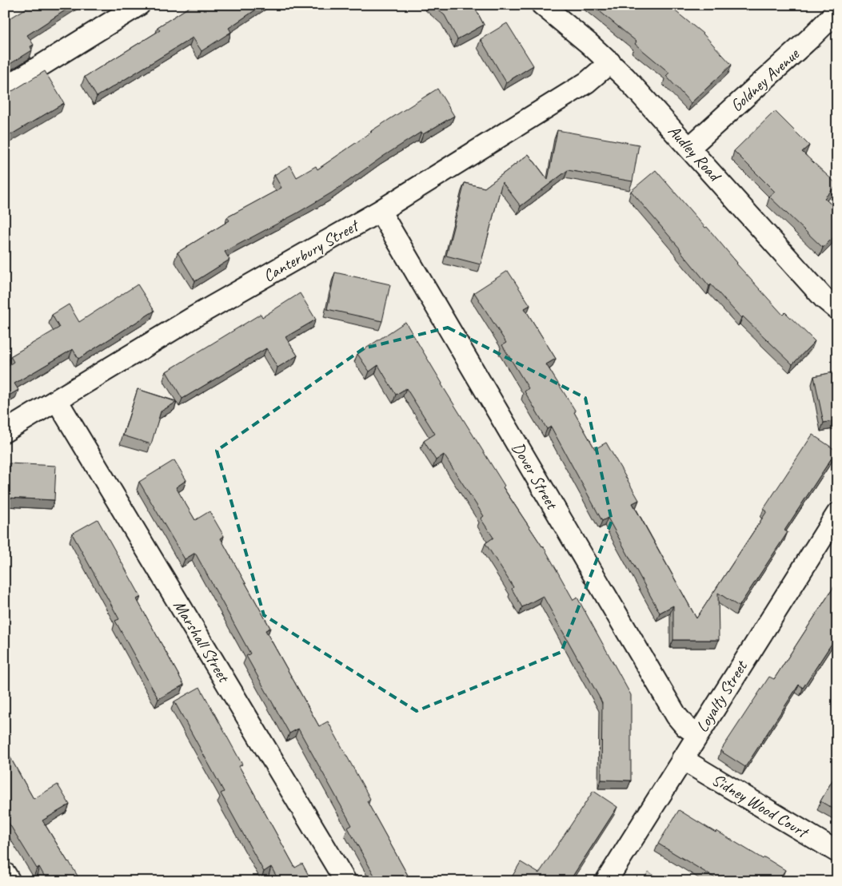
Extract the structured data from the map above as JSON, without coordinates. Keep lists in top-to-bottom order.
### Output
{
  "streets": {
    "street": [
      "Goldney Avenue",
      "Audley Road",
      "Canterbury Street",
      "Dover Street",
      "Marshall Street",
      "Loyalty Street",
      "Sidney Wood Court"
    ]
  },
  "crossings": [
    ["Goldney Avenue", "Audley Road"],
    ["Audley Road", "Canterbury Street"],
    ["Canterbury Street", "Dover Street"],
    ["Canterbury Street", "Marshall Street"],
    ["Dover Street", "Loyalty Street"],
    ["Loyalty Street", "Sidney Wood Court"]
  ]
}
